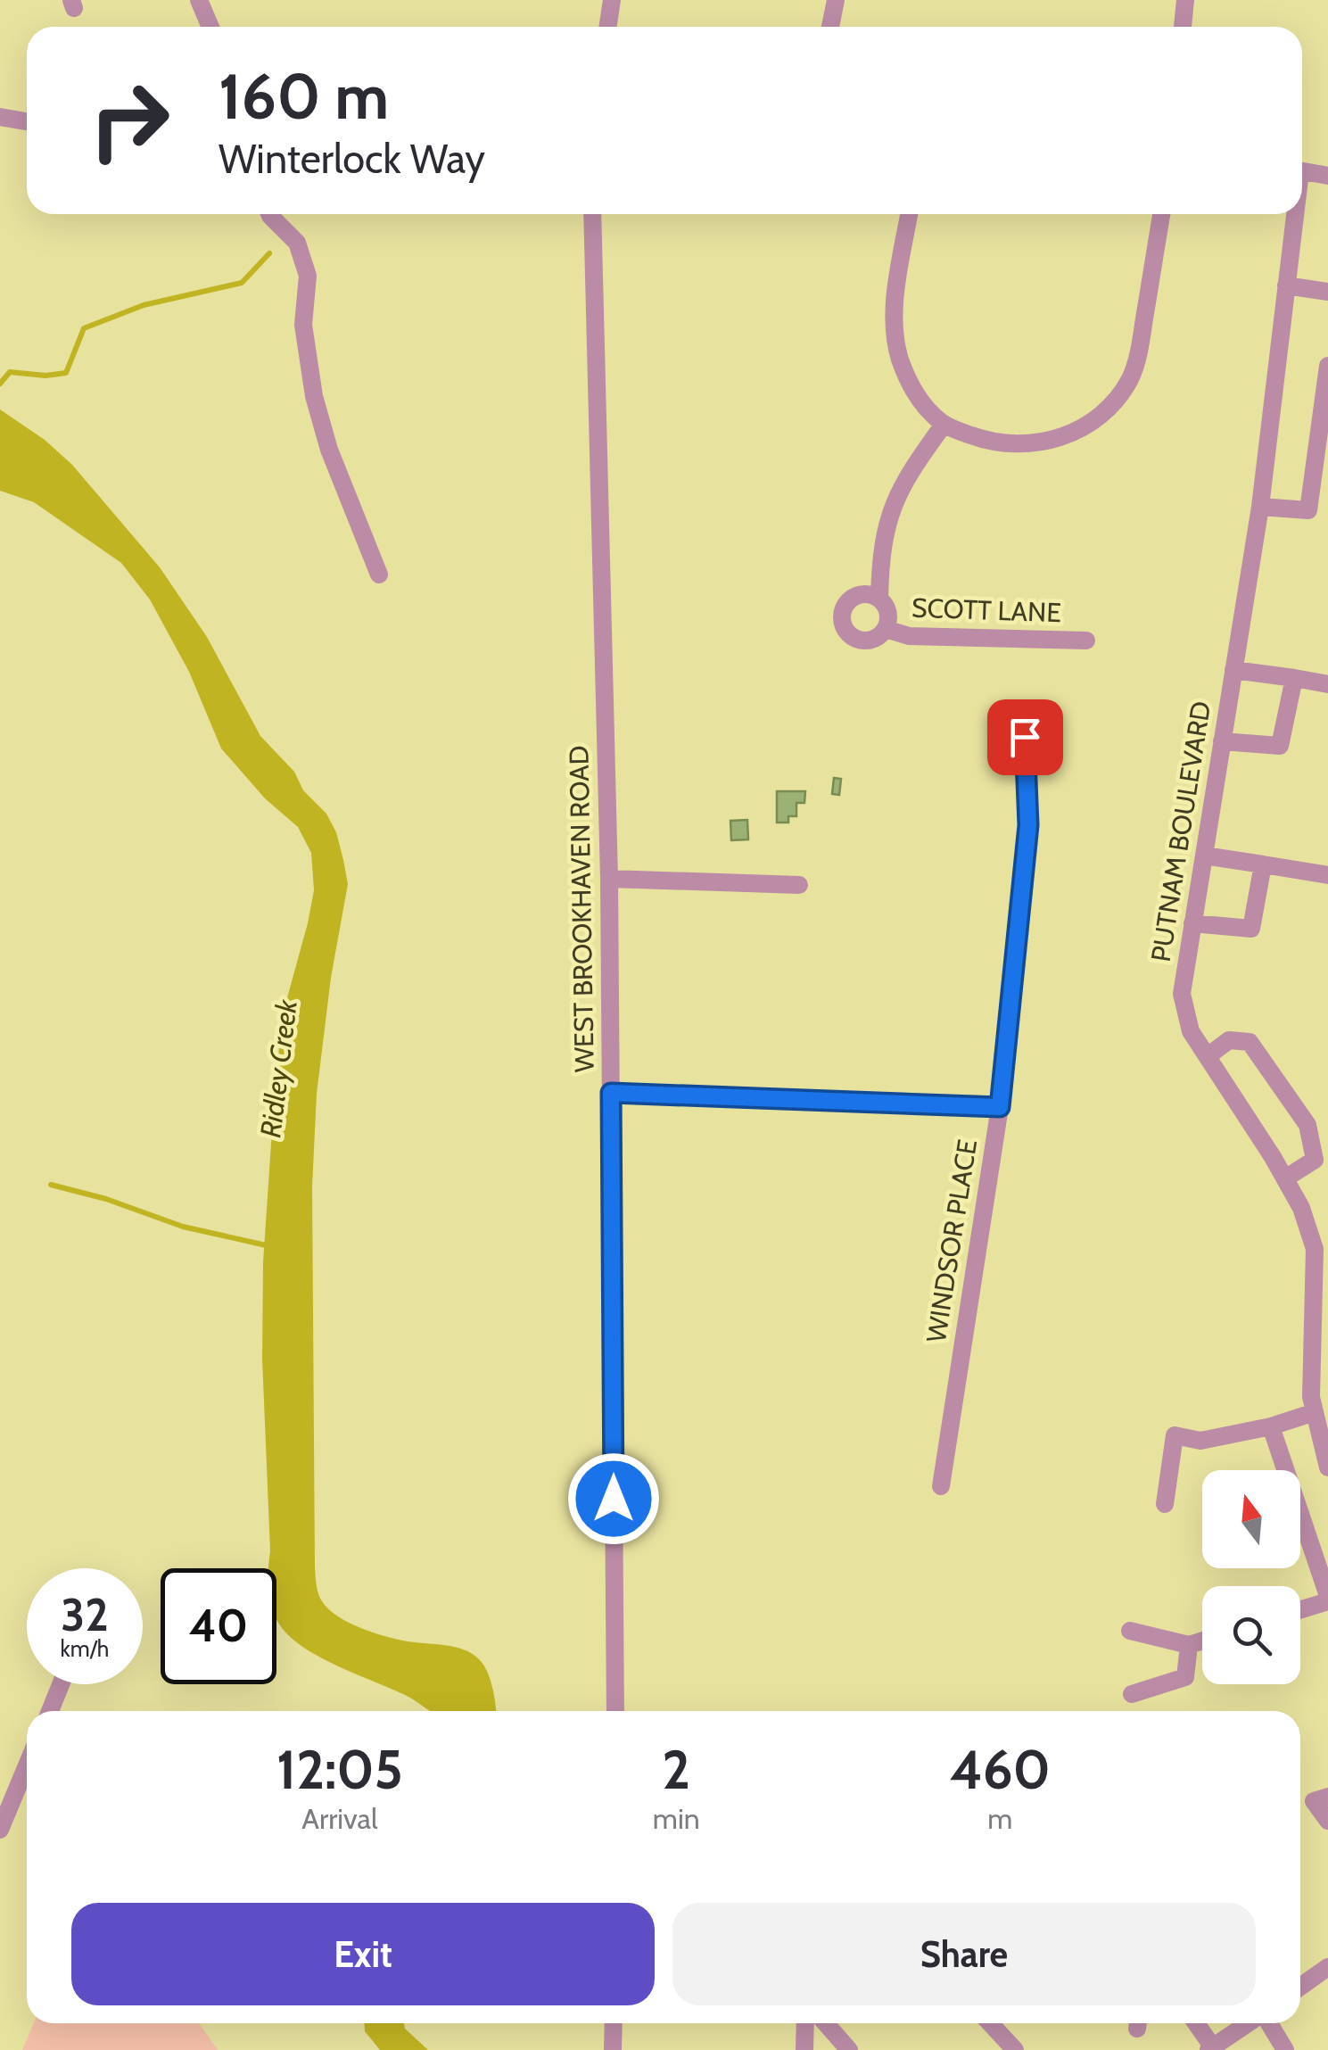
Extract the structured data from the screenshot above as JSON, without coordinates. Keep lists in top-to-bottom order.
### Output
{
  "streets": {
    "street": [
      "SCOTT LANE",
      "PUTNAM BOULEVARD",
      "WEST BROOKHAVEN ROAD",
      "WINDSOR PLACE"
    ]
  },
  "water": ["Ridley Creek"],
  "north": "top",
  "page": {
    "turn": ["160 m", "Winterlock Way"],
    "speed": "32 km/h",
    "limit": "40",
    "eta": [
      "12:05",
      "Arrival",
      "2",
      "min",
      "460",
      "m"
    ],
    "buttons": ["Exit", "Share"]
  }
}
